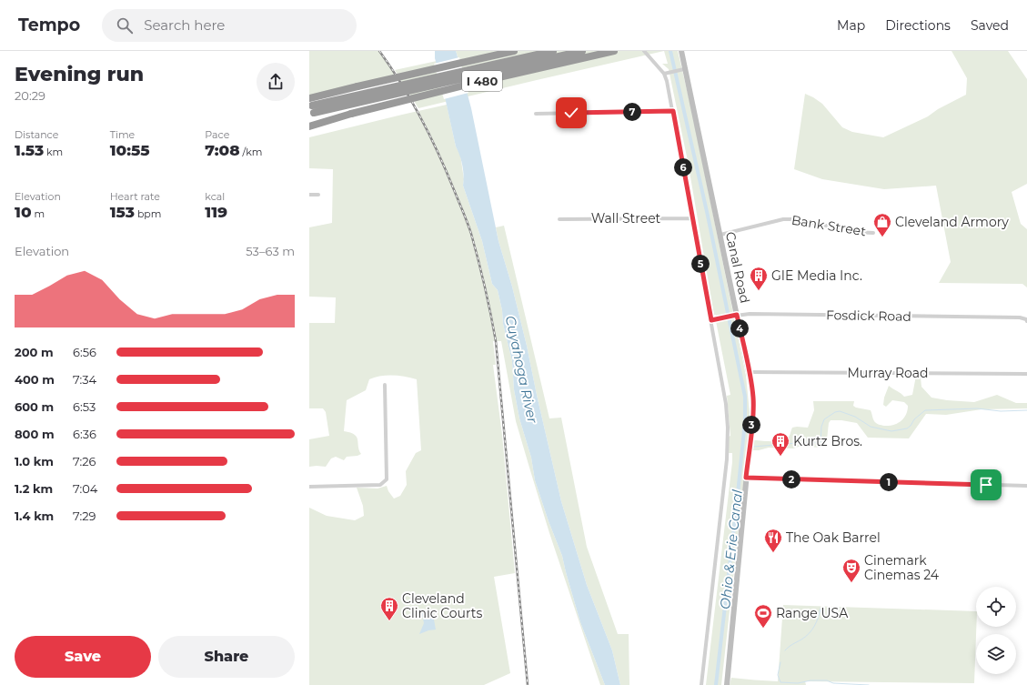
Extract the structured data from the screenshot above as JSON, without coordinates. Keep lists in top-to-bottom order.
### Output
{
  "streets": {
    "highway": ["I 480"],
    "main road": ["Canal Road"],
    "street": [
      "Wall Street",
      "Bank Street",
      "Fosdick Road",
      "Murray Road"
    ]
  },
  "crossings": [
    ["Bank Street", "Canal Road"],
    ["Canal Road", "Fosdick Road"],
    ["Canal Road", "Murray Road"]
  ],
  "water": ["Cuyahoga River", "Ohio & Erie Canal"],
  "places": {
    "shop": ["Cleveland Armory"],
    "building": ["GIE Media Inc.", "Kurtz Bros.", "Cleveland Clinic Courts"],
    "restaurant": ["The Oak Barrel"],
    "theatre": ["Cinemark Cinemas 24"],
    "sports": ["Range USA"]
  },
  "page": {
    "header": "Tempo",
    "search": "Search here",
    "nav": ["Map", "Directions", "Saved"],
    "heading": ["Evening run", "20:29"],
    "pins": [
      "7",
      "6",
      "5",
      "4",
      "3",
      "2",
      "1"
    ],
    "stats": [
      ["Distance", "1.53 km"],
      ["Time", "10:55"],
      ["Pace", "7:08 /km"],
      ["Elevation", "10 m"],
      ["Heart rate", "153 bpm"],
      ["kcal", "119"]
    ],
    "chart": ["Elevation", "53–63 m"],
    "list": [
      {
        "name": "200 m",
        "note": "6:56"
      },
      {
        "name": "400 m",
        "note": "7:34"
      },
      {
        "name": "600 m",
        "note": "6:53"
      },
      {
        "name": "800 m",
        "note": "6:36"
      },
      {
        "name": "1.0 km",
        "note": "7:26"
      },
      {
        "name": "1.2 km",
        "note": "7:04"
      },
      {
        "name": "1.4 km",
        "note": "7:29"
      }
    ],
    "buttons": ["Save", "Share"]
  }
}
